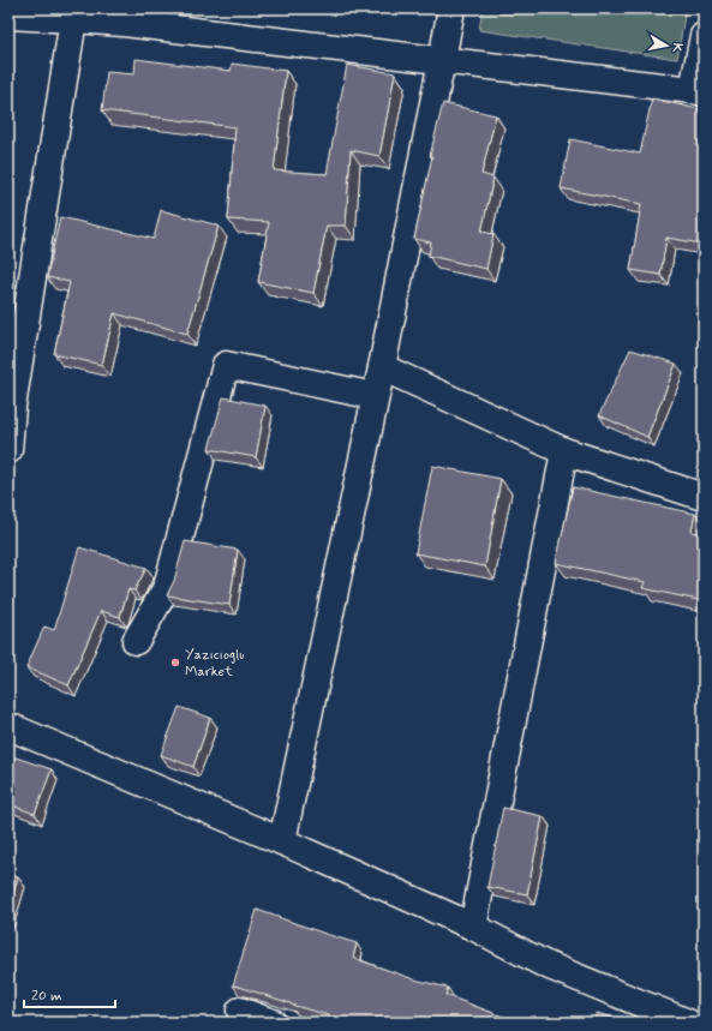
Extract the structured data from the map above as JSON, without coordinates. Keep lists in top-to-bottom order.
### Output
{
  "places": ["Yazıcıoglu Market"],
  "scale_bar": "20 m",
  "north": "right"
}
